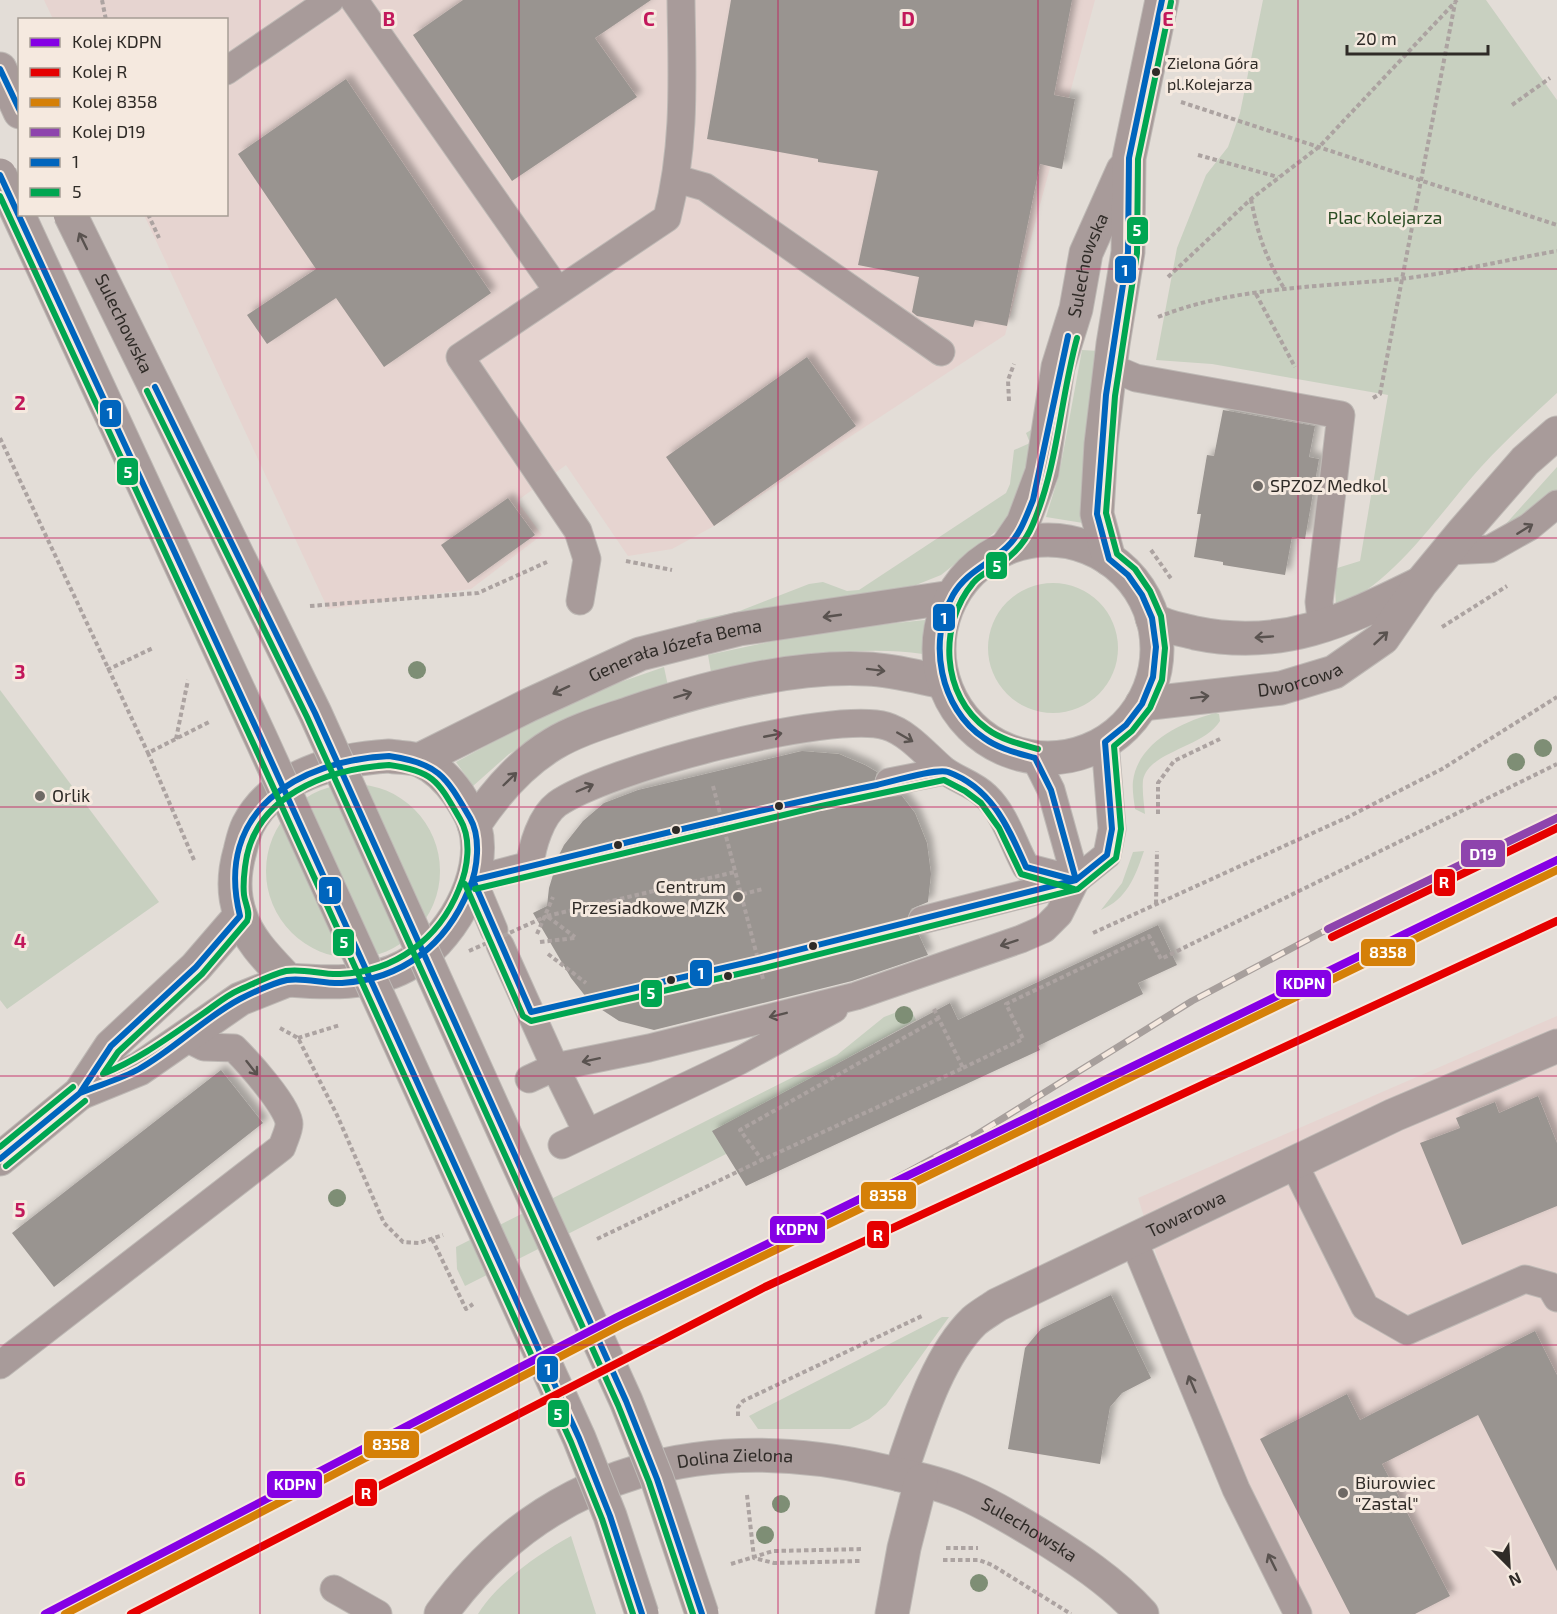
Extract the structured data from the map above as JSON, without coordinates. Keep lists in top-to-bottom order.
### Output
{
  "streets": {
    "street": [
      "Sulechowska",
      "Generała Józefa Bema",
      "Dworcowa",
      "Towarowa",
      "Dolina Zielona"
    ]
  },
  "crossings": [
    ["Sulechowska", "Towarowa"],
    ["Sulechowska", "Dolina Zielona"],
    ["Towarowa", "Dolina Zielona"]
  ],
  "parks": ["Plac Kolejarza"],
  "places": [
    "Zielona Góra pl.Kolejarza",
    "SPZOZ Medkol",
    "Orlik",
    "Centrum Przesiadkowe MZK",
    "Biurowiec \"Zastal\""
  ],
  "lines": [
    "transit line 1",
    "transit line 5",
    "rail line D19",
    "rail line R",
    "rail line KDPN",
    "rail line 8358"
  ],
  "legend": [
    "Kolej KDPN",
    "Kolej R",
    "Kolej 8358",
    "Kolej D19",
    "1",
    "5"
  ],
  "scale_bar": "20 m",
  "north": "bottom right",
  "grid": {
    "columns": [
      "B",
      "C",
      "D",
      "E"
    ],
    "rows": [
      "2",
      "3",
      "4",
      "5",
      "6"
    ]
  }
}
